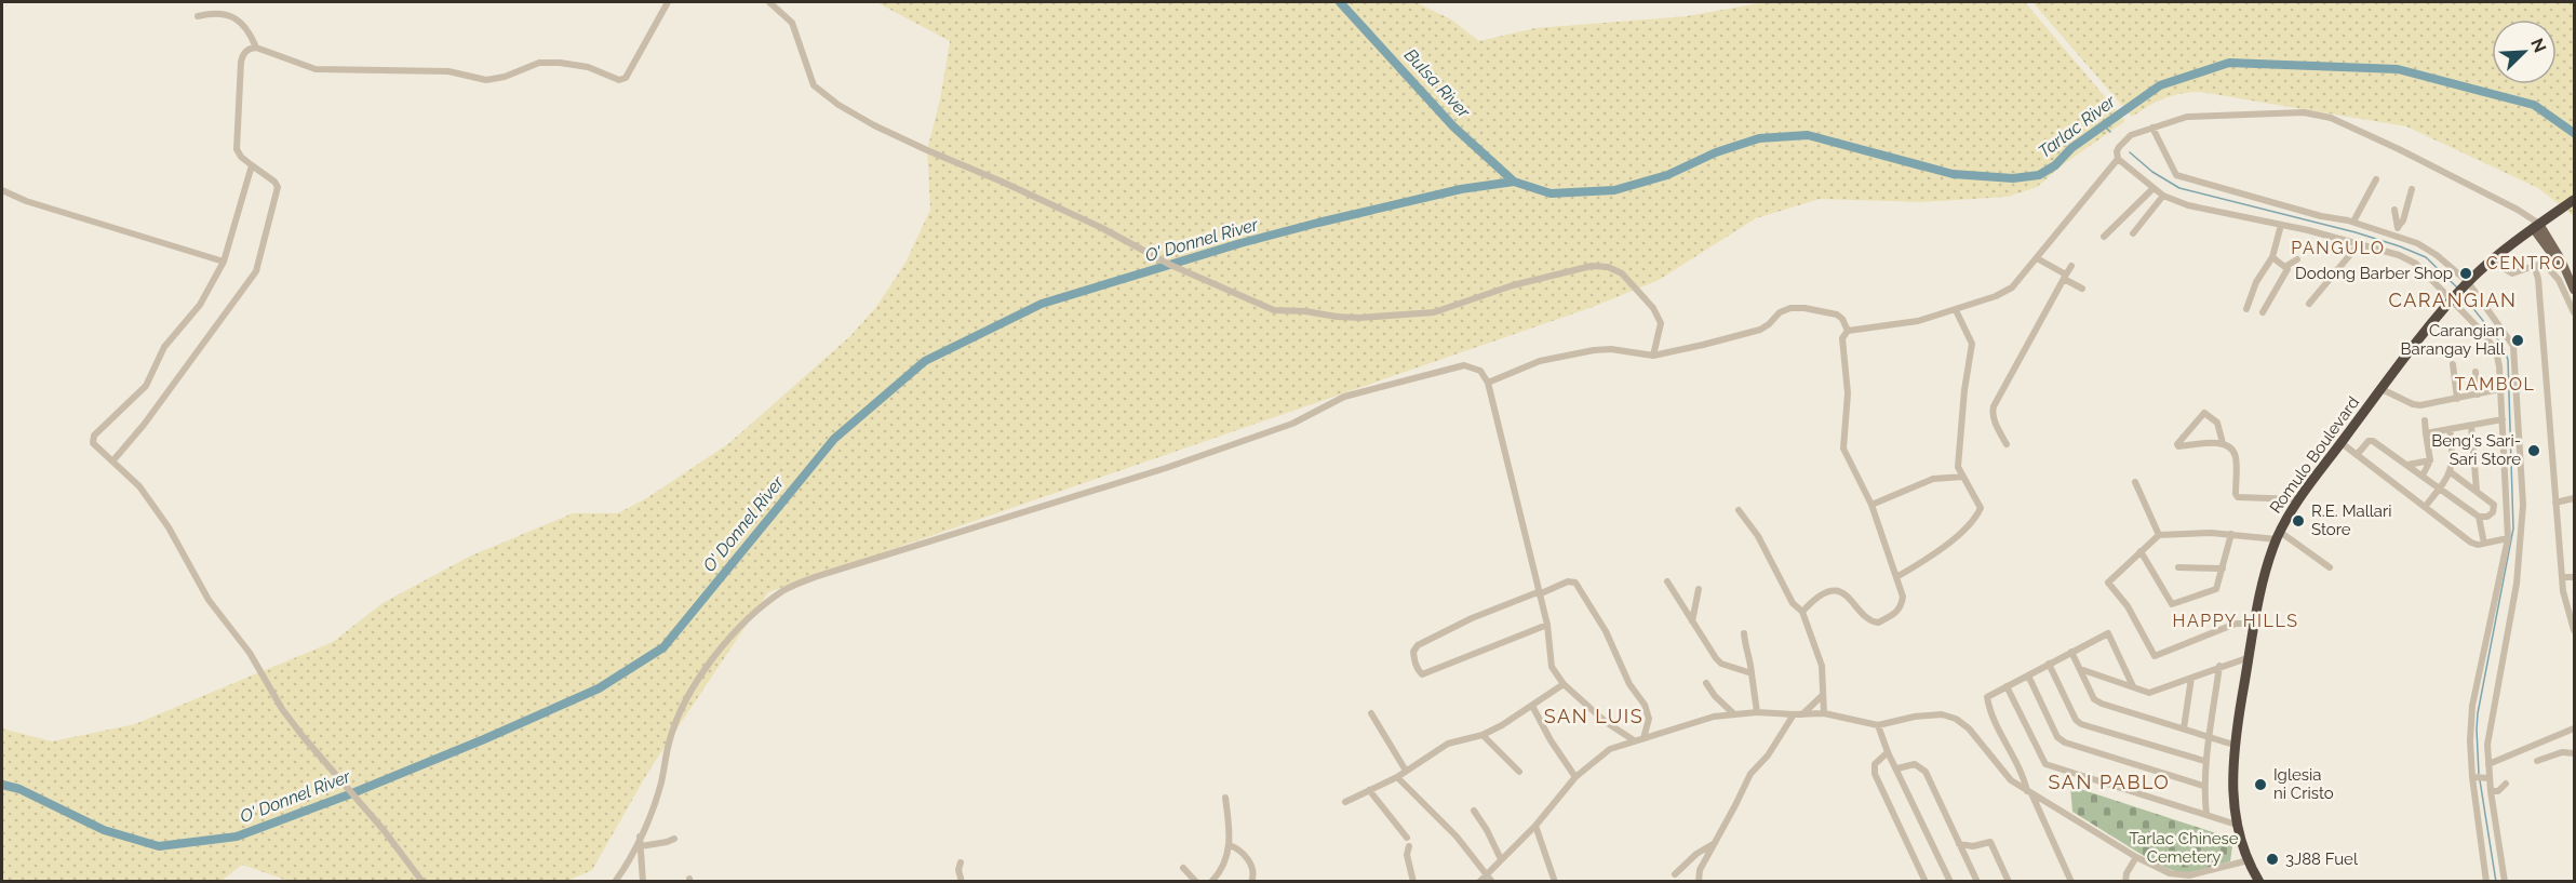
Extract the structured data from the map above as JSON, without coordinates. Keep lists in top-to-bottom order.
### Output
{
  "streets": {
    "highway": ["Romulo Boulevard"]
  },
  "districts": [
    "PANGULO",
    "CENTRO",
    "CARANGIAN",
    "TAMBOL",
    "HAPPY HILLS",
    "SAN LUIS",
    "SAN PABLO"
  ],
  "water": ["Bulsa River", "Tarlac River", "O' Donnel River"],
  "parks": ["Tarlac Chinese Cemetery"],
  "places": [
    "Dodong Barber Shop",
    "Carangian Barangay Hall",
    "Beng's Sari- Sari Store",
    "R.E. Mallari Store",
    "Iglesia ni Cristo",
    "3J88 Fuel"
  ],
  "north": "top right"
}
